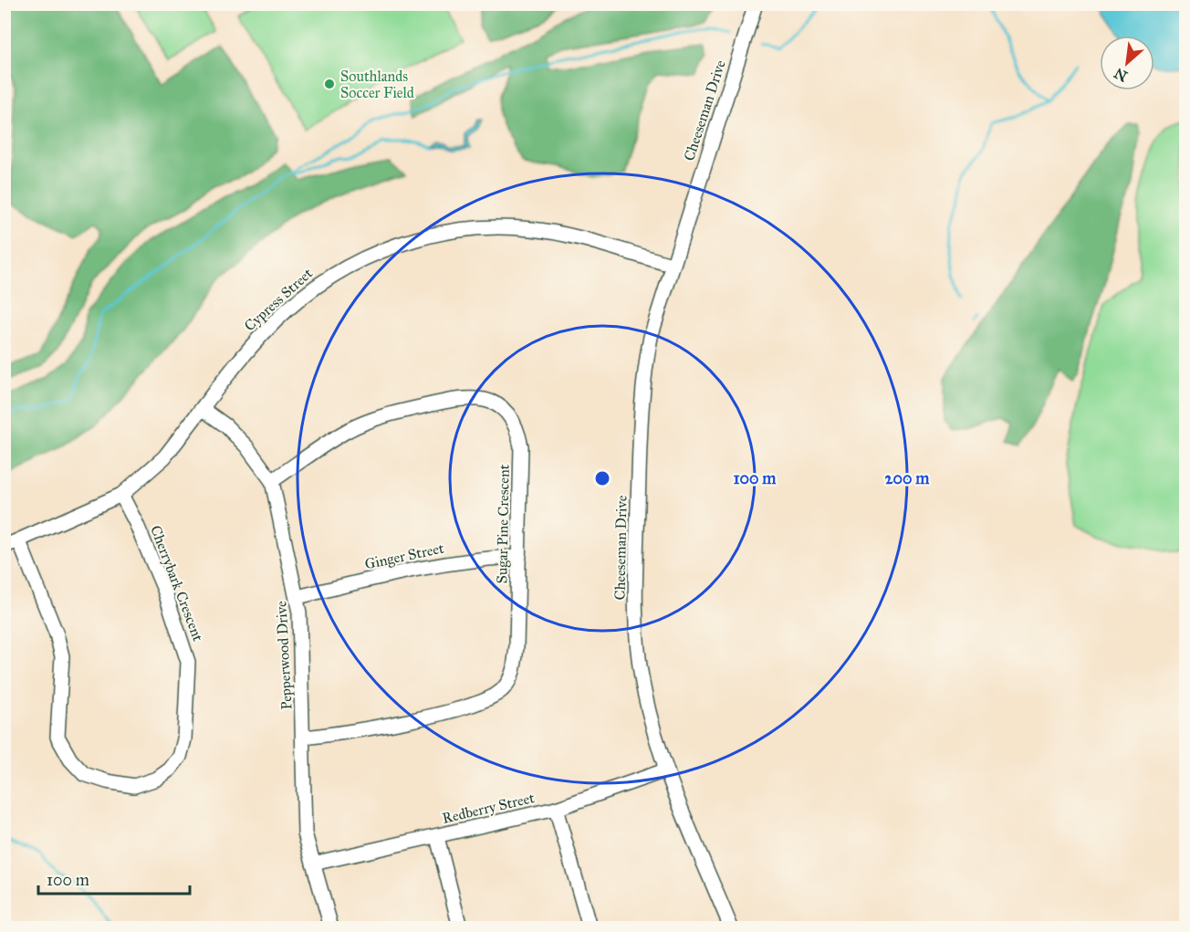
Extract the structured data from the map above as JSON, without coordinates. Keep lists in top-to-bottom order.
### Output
{
  "streets": {
    "street": [
      "Cheeseman Drive",
      "Cypress Street",
      "Sugar Pine Crescent",
      "Ginger Street",
      "Cherrybark Crescent",
      "Pepperwood Drive",
      "Redberry Street"
    ]
  },
  "crossings": [
    ["Cheeseman Drive", "Cypress Street"],
    ["Cheeseman Drive", "Redberry Street"],
    ["Cypress Street", "Cherrybark Crescent"],
    ["Cypress Street", "Pepperwood Drive"],
    ["Sugar Pine Crescent", "Ginger Street"],
    ["Sugar Pine Crescent", "Pepperwood Drive"],
    ["Ginger Street", "Pepperwood Drive"],
    ["Pepperwood Drive", "Redberry Street"]
  ],
  "places": ["Southlands Soccer Field"],
  "scale_bar": "100 m",
  "north": "bottom left",
  "rings": ["100 m", "200 m"]
}
